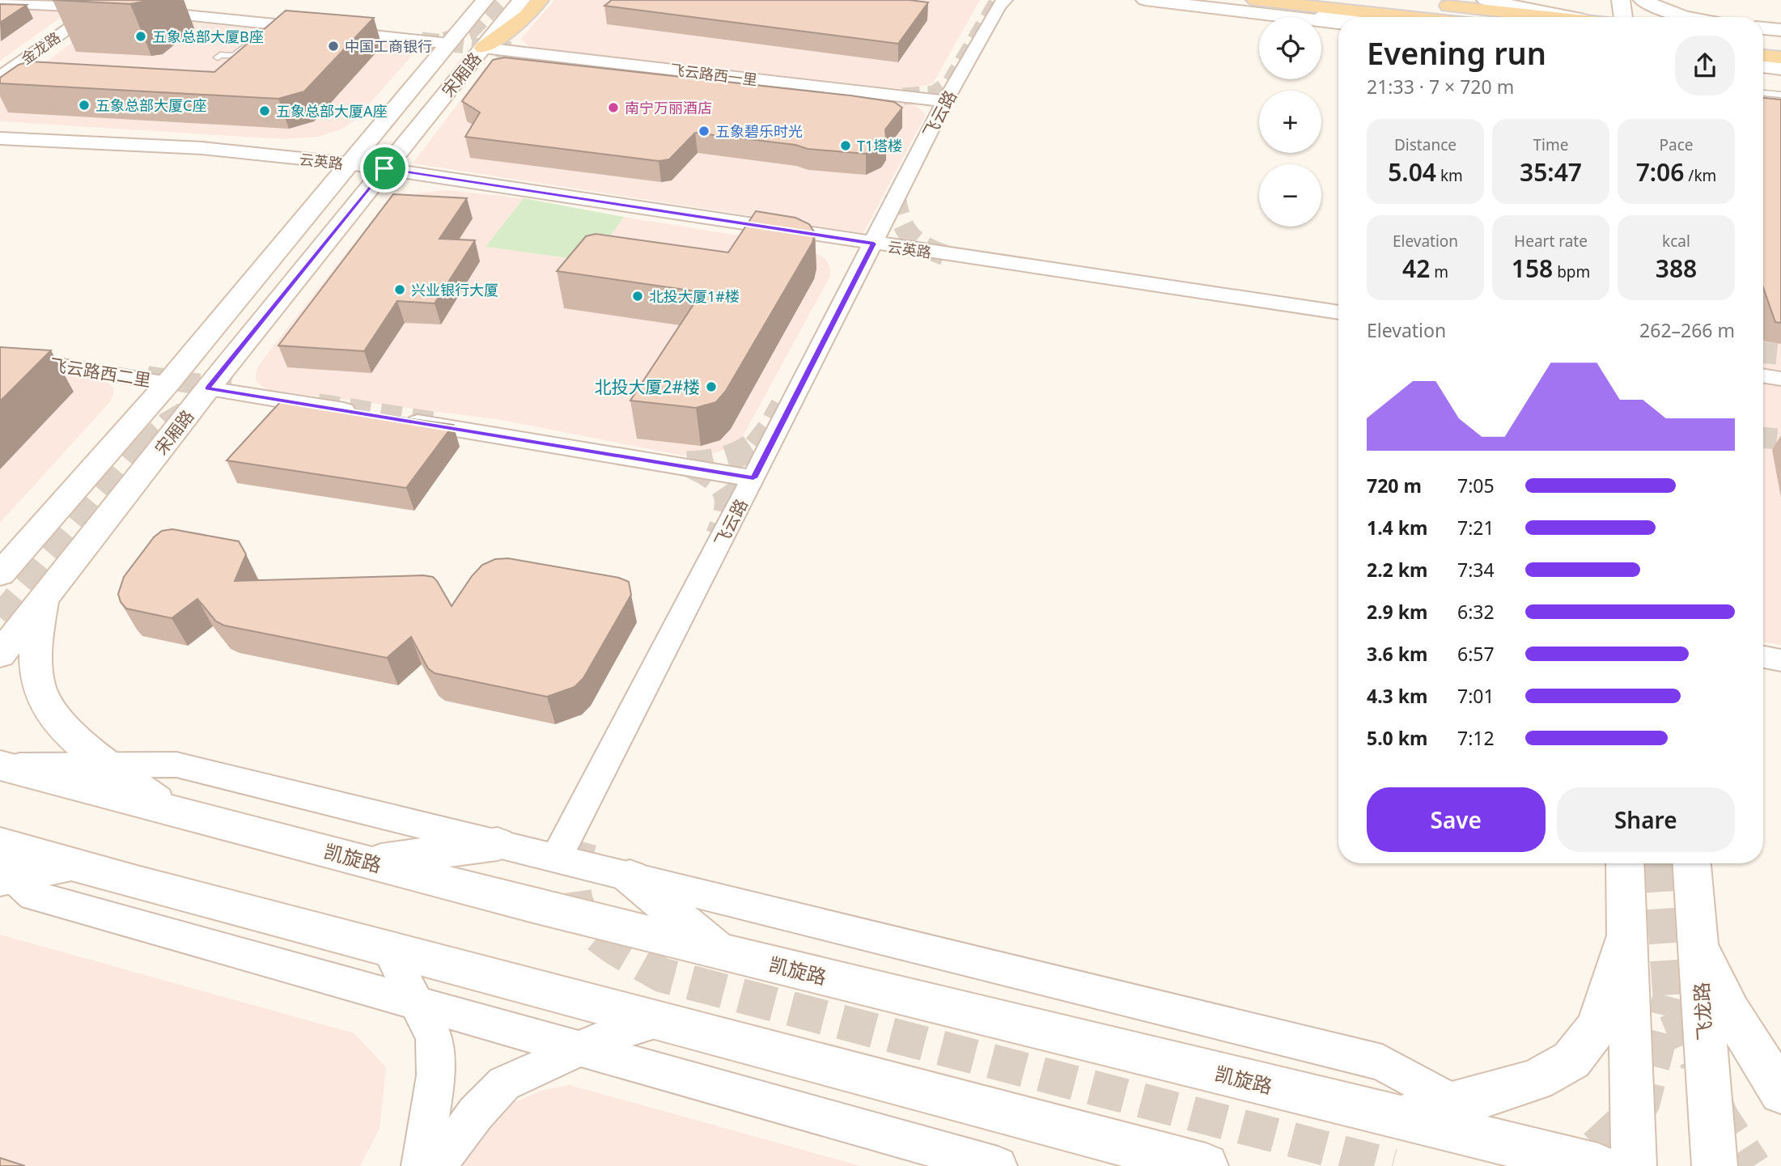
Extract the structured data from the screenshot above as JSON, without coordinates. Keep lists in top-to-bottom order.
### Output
{
  "streets": {
    "street": [
      "金龙路",
      "宋厢路",
      "飞云路西一里",
      "飞云路",
      "云英路",
      "飞云路西二里",
      "凯旋路",
      "飞龙路"
    ]
  },
  "crossings": [
    ["宋厢路", "飞云路西一里"],
    ["宋厢路", "云英路"],
    ["宋厢路", "飞云路西二里"],
    ["飞云路西一里", "飞云路"],
    ["飞云路", "云英路"]
  ],
  "places": [
    "五象总部大厦B座",
    "中国工商银行",
    "五象总部大厦C座",
    "南宁万丽酒店",
    "五象总部大厦A座",
    "五象碧乐时光",
    "T1塔楼",
    "兴业银行大厦",
    "北投大厦1#楼",
    "北投大厦2#楼"
  ],
  "page": {
    "map_buttons": ["+", "−"],
    "heading": ["Evening run", "21:33 · 7 × 720 m"],
    "stats": [
      ["Distance", "5.04 km"],
      ["Time", "35:47"],
      ["Pace", "7:06 /km"],
      ["Elevation", "42 m"],
      ["Heart rate", "158 bpm"],
      ["kcal", "388"]
    ],
    "chart": ["Elevation", "262–266 m"],
    "list": [
      {
        "name": "720 m",
        "note": "7:05"
      },
      {
        "name": "1.4 km",
        "note": "7:21"
      },
      {
        "name": "2.2 km",
        "note": "7:34"
      },
      {
        "name": "2.9 km",
        "note": "6:32"
      },
      {
        "name": "3.6 km",
        "note": "6:57"
      },
      {
        "name": "4.3 km",
        "note": "7:01"
      },
      {
        "name": "5.0 km",
        "note": "7:12"
      }
    ],
    "buttons": ["Save", "Share"]
  }
}
